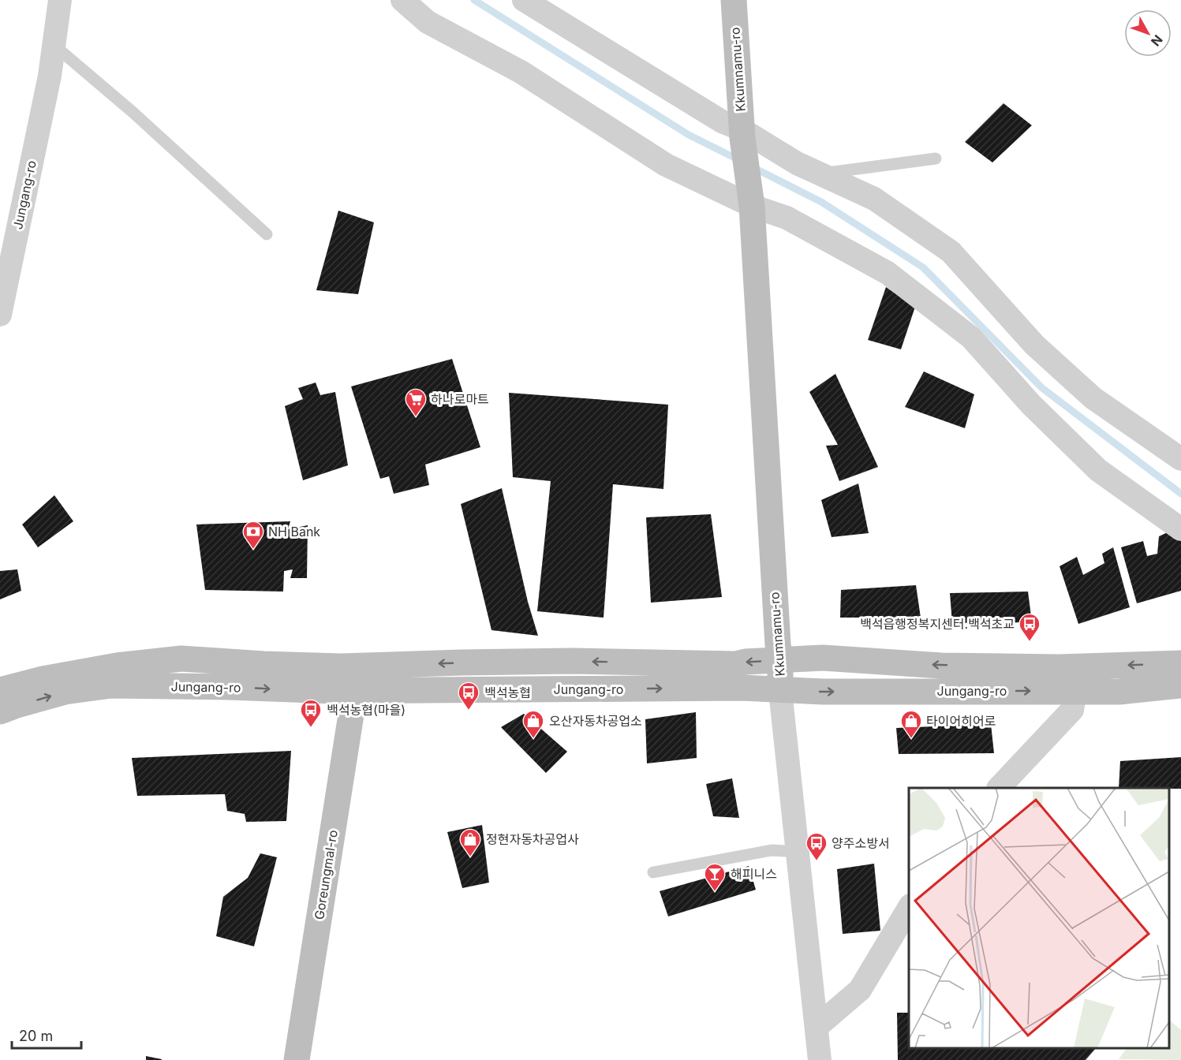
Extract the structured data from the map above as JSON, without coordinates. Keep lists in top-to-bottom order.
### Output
{
  "streets": {
    "main road": ["Kkumnamu-ro", "Jungang-ro", "Goreungmal-ro"]
  },
  "crossings": [
    ["Kkumnamu-ro", "Jungang-ro"],
    ["Jungang-ro", "Goreungmal-ro"]
  ],
  "places": {
    "supermarket": ["하나로마트"],
    "bank": ["NH Bank"],
    "bus stop": [
      "백석읍행정복지센터.백석초교",
      "백석농협",
      "백석농협(마을)",
      "양주소방서"
    ],
    "shop": ["오산자동차공업소", "타이어히어로", "정현자동차공업사"],
    "bar": ["해피니스"]
  },
  "scale_bar": "20 m",
  "north": "bottom right"
}
